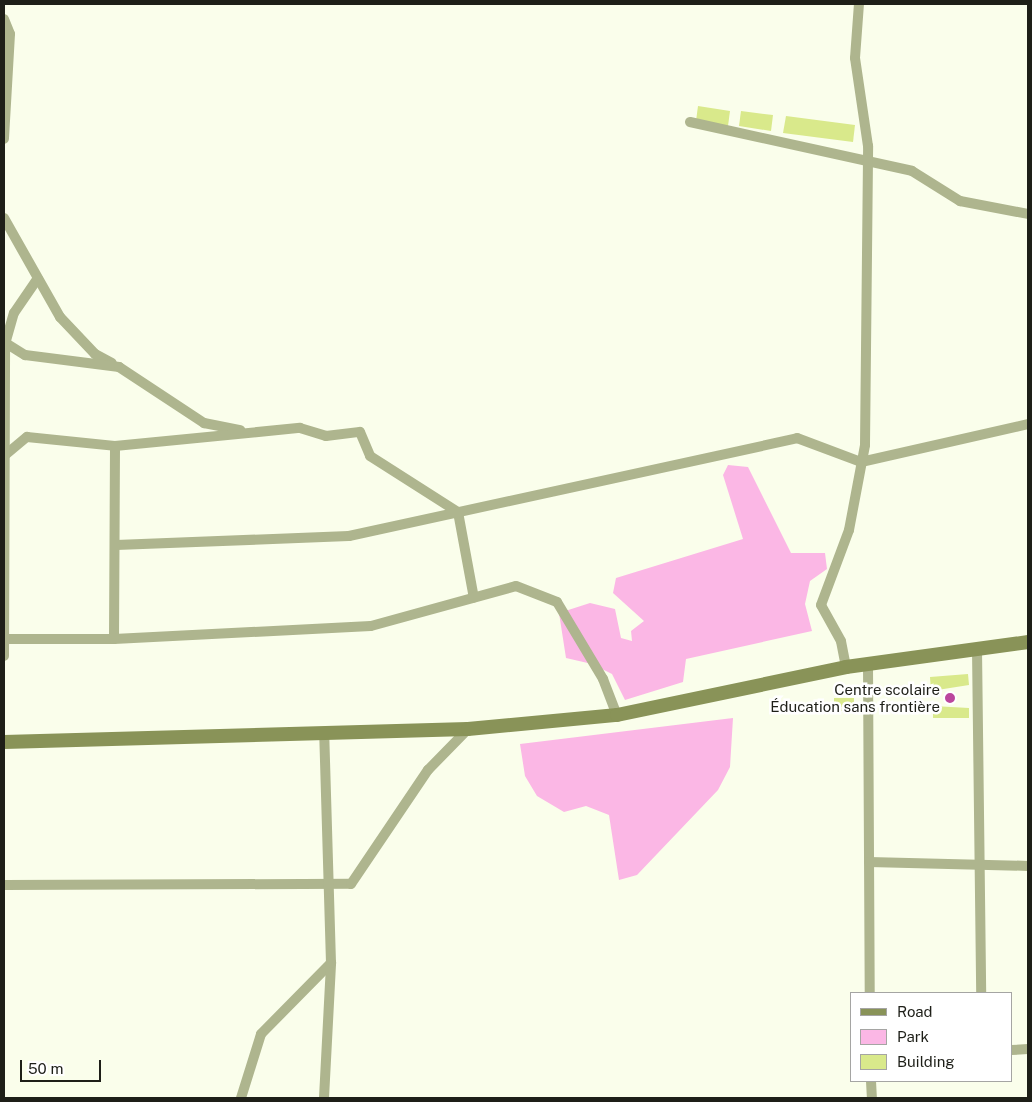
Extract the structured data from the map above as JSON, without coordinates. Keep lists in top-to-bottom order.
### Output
{
  "places": ["Centre scolaire Éducation sans frontière"],
  "legend": ["Road", "Park", "Building"],
  "scale_bar": "50 m"
}
